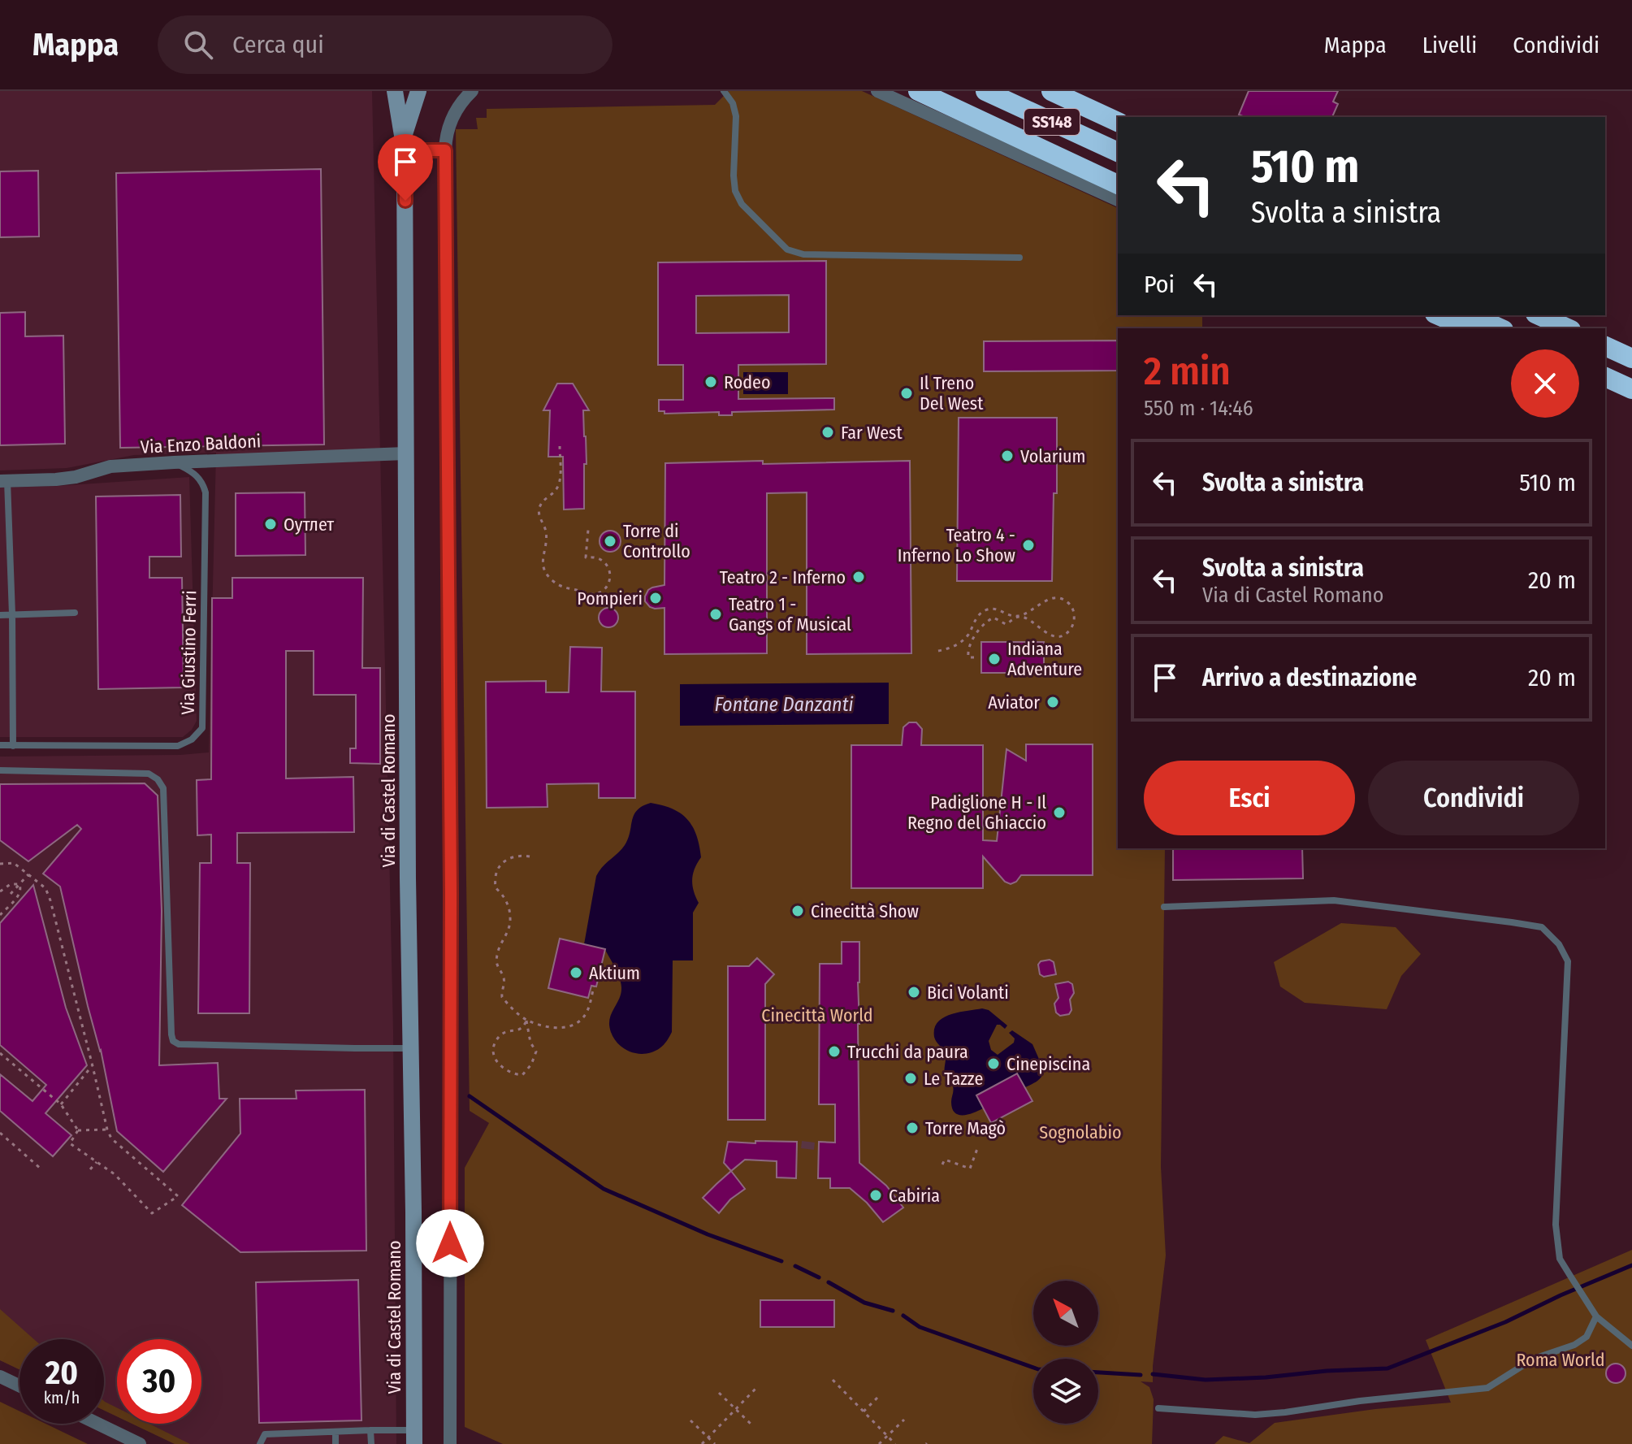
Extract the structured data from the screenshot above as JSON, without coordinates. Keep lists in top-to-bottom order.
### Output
{
  "streets": {
    "highway": ["SS148"],
    "street": ["Via Enzo Baldoni", "Via di Castel Romano"],
    "lane": ["Via Giustino Ferri"]
  },
  "crossings": [
    ["Via Enzo Baldoni", "Via Giustino Ferri"],
    ["Via Enzo Baldoni", "Via di Castel Romano"]
  ],
  "water": ["Fontane Danzanti"],
  "parks": ["Cinecittà World", "Sognolabio", "Roma World"],
  "places": [
    "Rodeo",
    "Il Treno Del West",
    "Far West",
    "Volarium",
    "Оутлет",
    "Torre di Controllo",
    "Teatro 4 - Inferno Lo Show",
    "Teatro 2 - Inferno",
    "Pompieri",
    "Teatro 1 - Gangs of Musical",
    "Indiana Adventure",
    "Aviator",
    "Padiglione H - Il Regno del Ghiaccio",
    "Cinecittà Show",
    "Aktium",
    "Bici Volanti",
    "Trucchi da paura",
    "Cinepiscina",
    "Le Tazze",
    "Torre Magò",
    "Cabiria"
  ],
  "north": "top left",
  "page": {
    "header": "Mappa",
    "search": "Cerca qui",
    "nav": ["Mappa", "Livelli", "Condividi"],
    "turn": ["510 m", "Svolta a sinistra"],
    "then": "Poi",
    "heading": ["2 min", "550 m · 14:46"],
    "list": [
      {
        "name": "Svolta a sinistra",
        "value": "510 m"
      },
      {
        "name": "Svolta a sinistra",
        "note": "Via di Castel Romano",
        "value": "20 m"
      },
      {
        "name": "Arrivo a destinazione",
        "value": "20 m"
      }
    ],
    "buttons": ["Esci", "Condividi"],
    "speed": "20 km/h",
    "limit": "30"
  }
}
